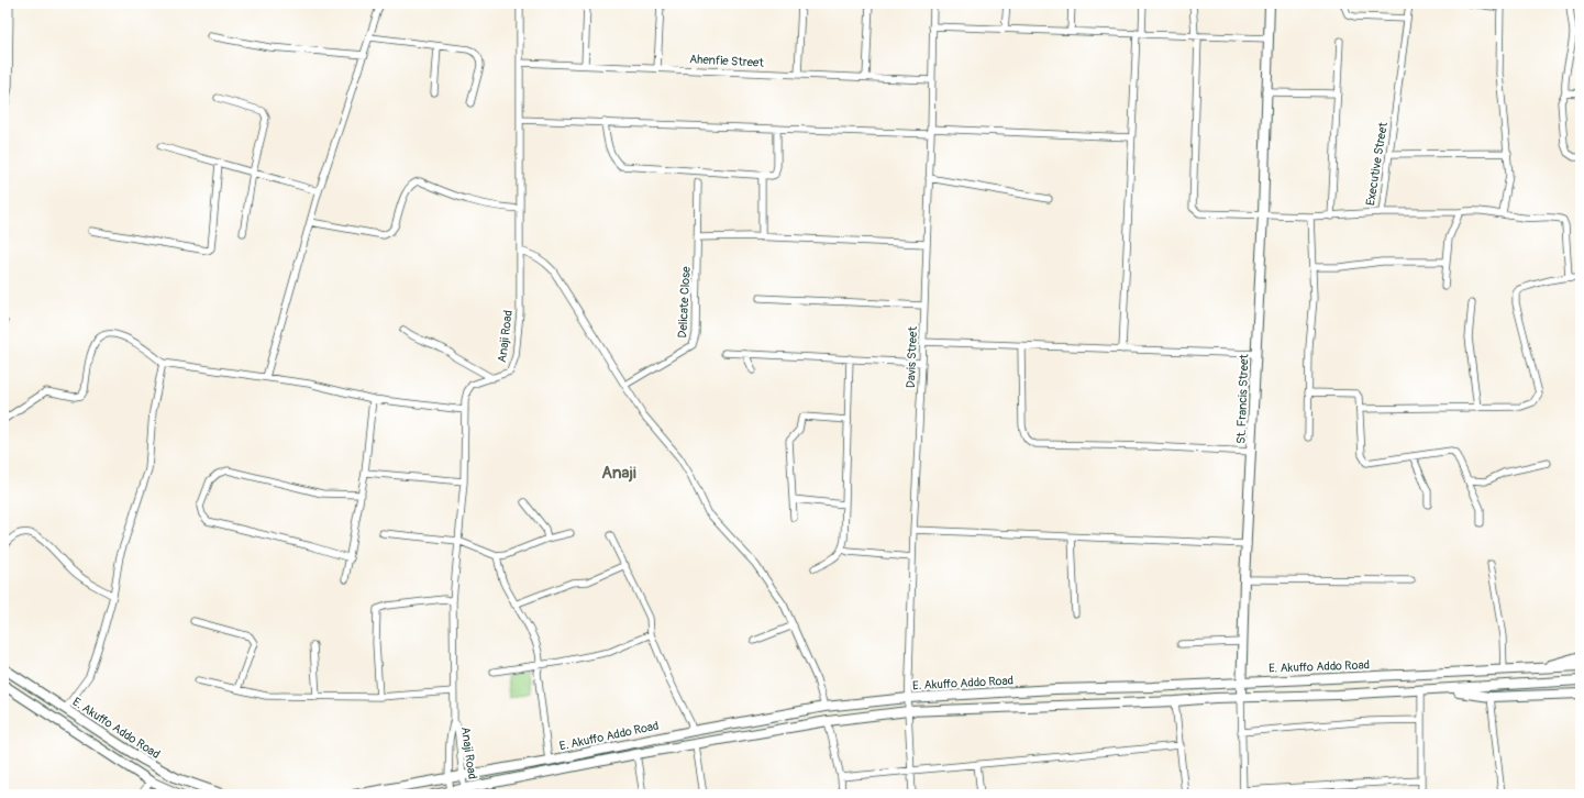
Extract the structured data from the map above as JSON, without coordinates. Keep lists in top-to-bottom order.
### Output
{
  "streets": {
    "main road": ["St. Francis Street", "E. Akuffo Addo Road"],
    "street": [
      "Ahenfie Street",
      "Executive Street",
      "Delicate Close",
      "Anaji Road",
      "Davis Street"
    ]
  },
  "crossings": [
    ["Ahenfie Street", "Anaji Road"],
    ["Ahenfie Street", "Davis Street"],
    ["Executive Street", "St. Francis Street"],
    ["Anaji Road", "E. Akuffo Addo Road"],
    ["Davis Street", "E. Akuffo Addo Road"],
    ["St. Francis Street", "E. Akuffo Addo Road"]
  ],
  "districts": ["Anaji"]
}
